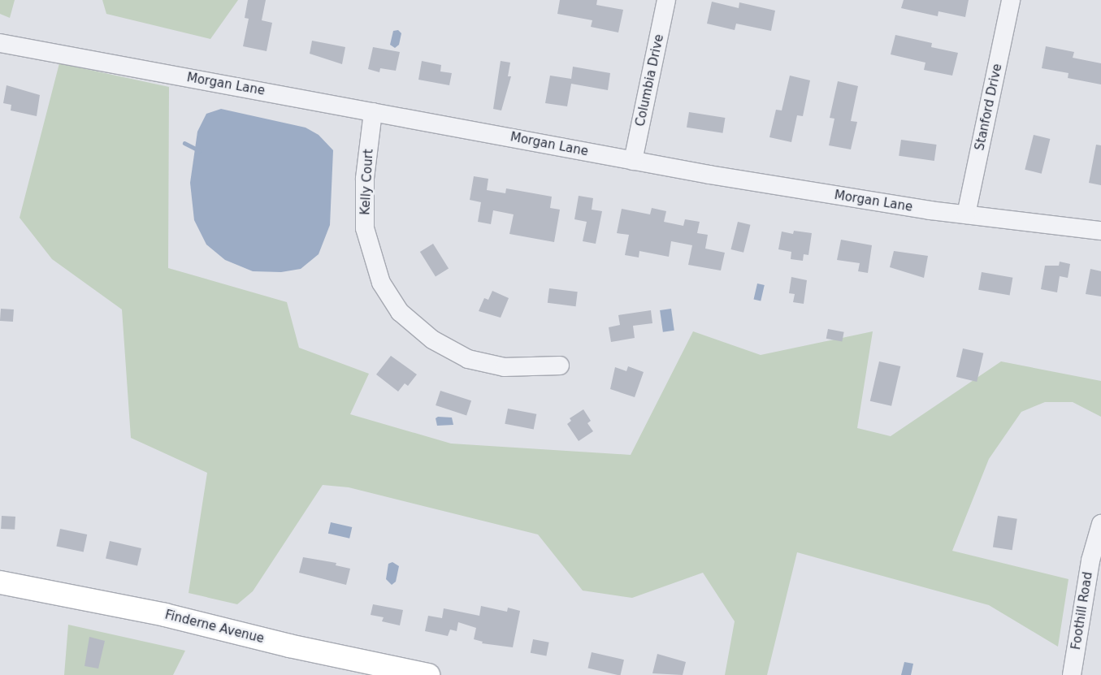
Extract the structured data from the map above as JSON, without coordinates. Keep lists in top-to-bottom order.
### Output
{
  "streets": {
    "main road": ["Finderne Avenue"],
    "street": [
      "Columbia Drive",
      "Morgan Lane",
      "Stanford Drive",
      "Kelly Court",
      "Foothill Road"
    ]
  },
  "crossings": [
    ["Columbia Drive", "Morgan Lane"],
    ["Morgan Lane", "Stanford Drive"],
    ["Morgan Lane", "Kelly Court"]
  ]
}
